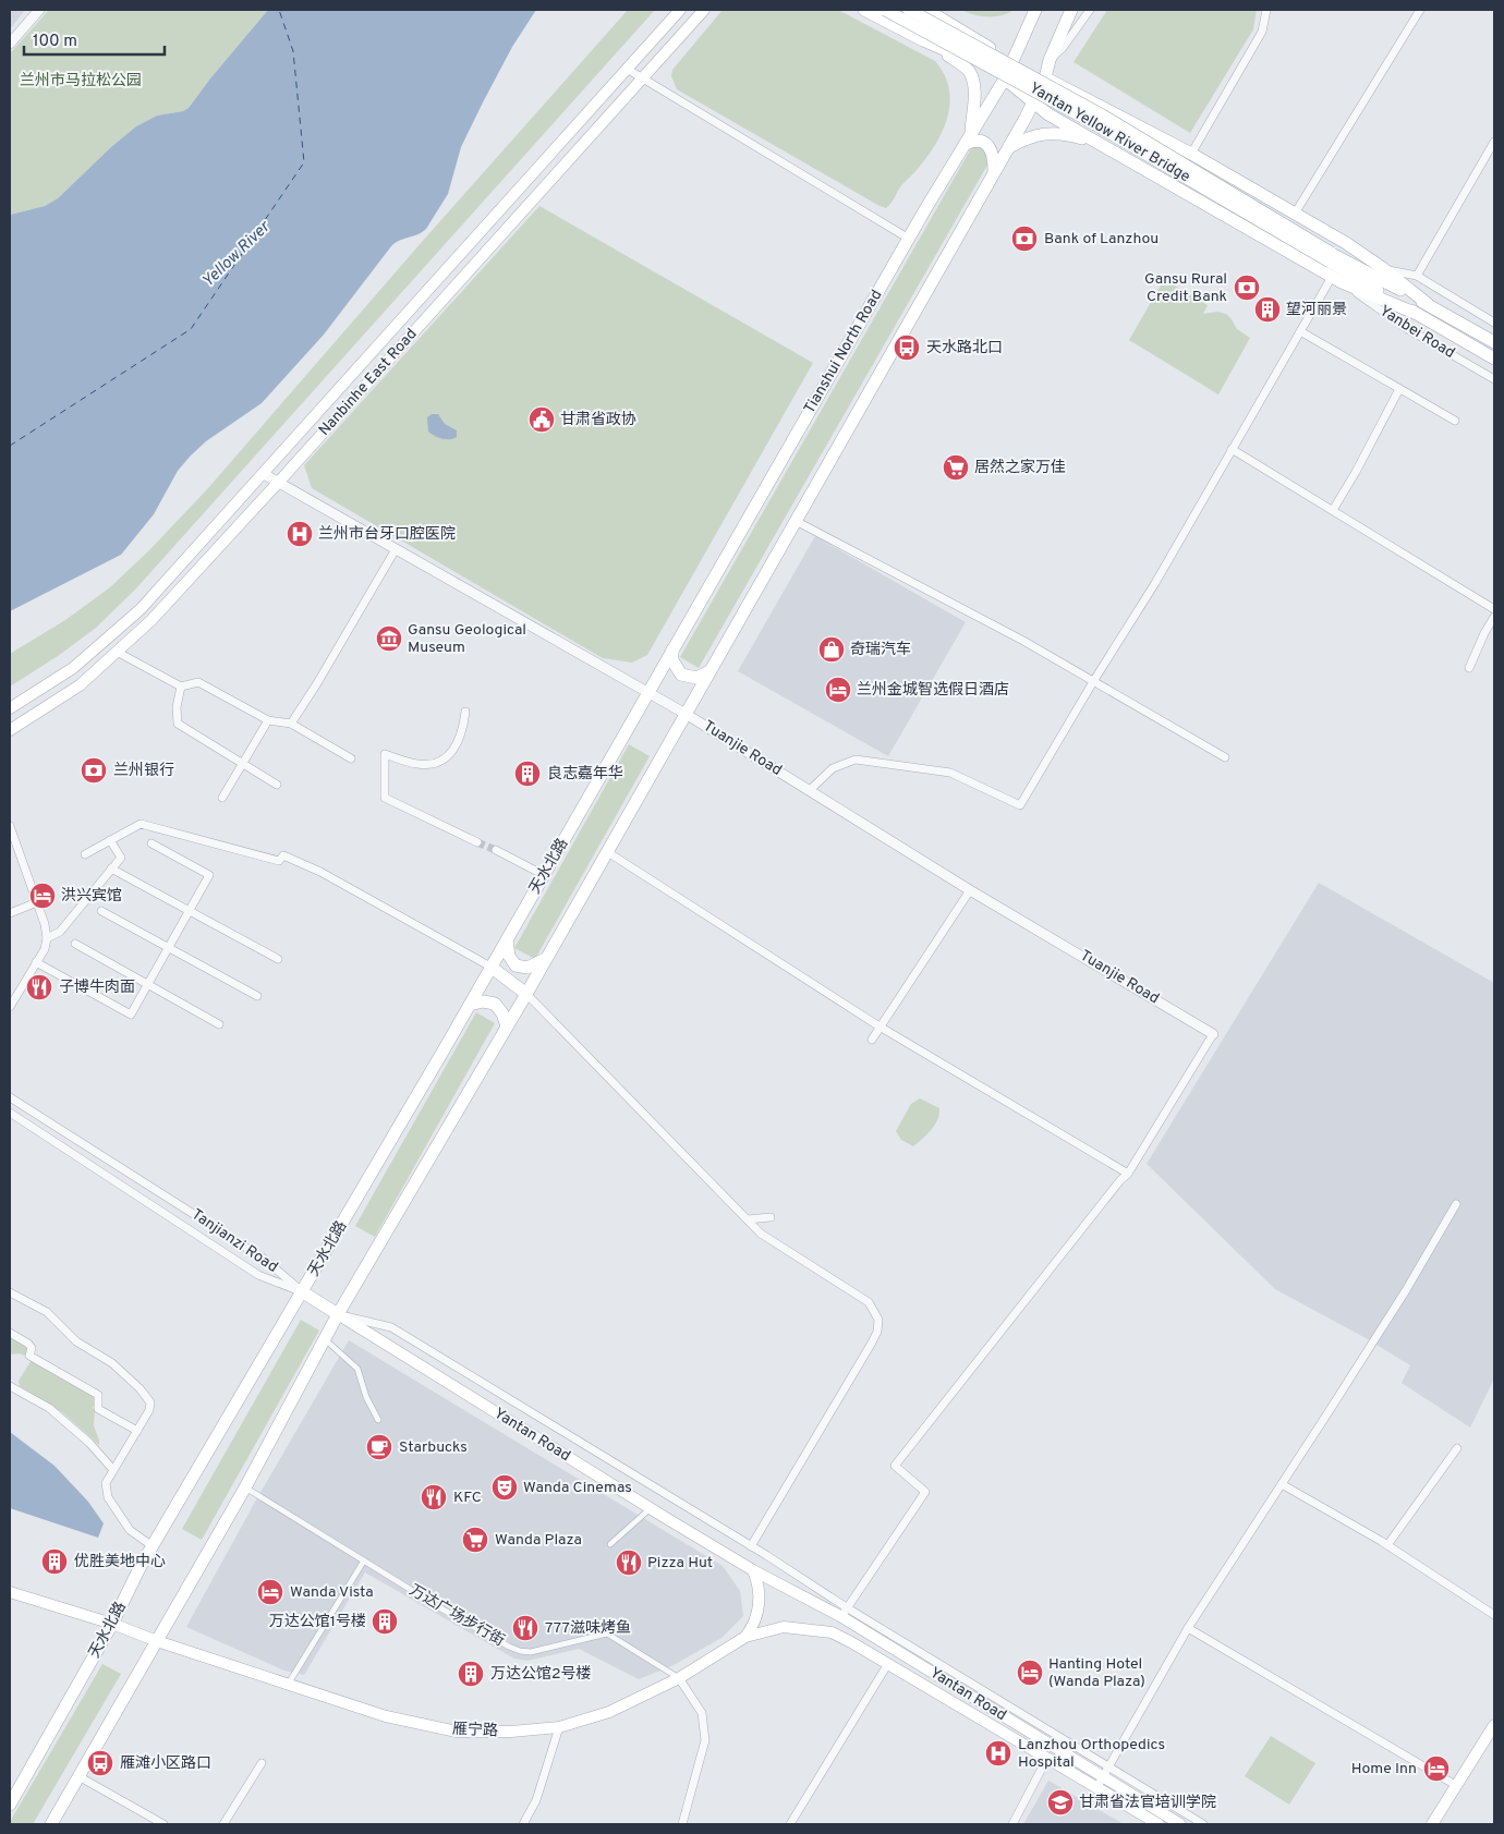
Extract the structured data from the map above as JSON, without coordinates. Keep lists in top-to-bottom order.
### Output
{
  "streets": {
    "main road": [
      "Yantan Yellow River Bridge",
      "Yanbei Road",
      "Tianshui North Road",
      "Nanbinhe East Road",
      "天水北路",
      "Yantan Road",
      "雁宁路"
    ],
    "street": ["Tuanjie Road", "Tanjianzi Road", "万达广场步行街"]
  },
  "crossings": [
    ["Tianshui North Road", "Tuanjie Road"],
    ["Tianshui North Road", "天水北路"],
    ["Nanbinhe East Road", "Tuanjie Road"],
    ["Tuanjie Road", "天水北路"],
    ["天水北路", "Tanjianzi Road"],
    ["天水北路", "雁宁路"],
    ["Yantan Road", "雁宁路"],
    ["万达广场步行街", "雁宁路"]
  ],
  "water": ["Yellow River"],
  "parks": ["兰州市马拉松公园"],
  "places": {
    "bank": ["Bank of Lanzhou", "Gansu Rural Credit Bank", "兰州银行"],
    "building": [
      "望河丽景",
      "良志·嘉年华",
      "优胜美地中心",
      "万达公馆1号楼",
      "万达公馆2号楼"
    ],
    "bus stop": ["天水路北口", "雁滩小区路口"],
    "public building": ["甘肃省政协"],
    "supermarket": ["居然之家万佳", "Wanda Plaza"],
    "hospital": ["兰州市台牙口腔医院", "Lanzhou Orthopedics Hospital"],
    "museum": ["Gansu Geological Museum"],
    "shop": ["奇瑞汽车"],
    "hotel": [
      "兰州金城智选假日酒店",
      "洪兴宾馆",
      "Wanda Vista",
      "Hanting Hotel (Wanda Plaza)",
      "Home Inn"
    ],
    "restaurant": [
      "子博牛肉面",
      "KFC",
      "Pizza Hut",
      "777滋味烤鱼"
    ],
    "cafe": ["Starbucks"],
    "theatre": ["Wanda Cinemas"],
    "school or university": ["甘肃省法官培训学院"]
  },
  "scale_bar": "100 m"
}
